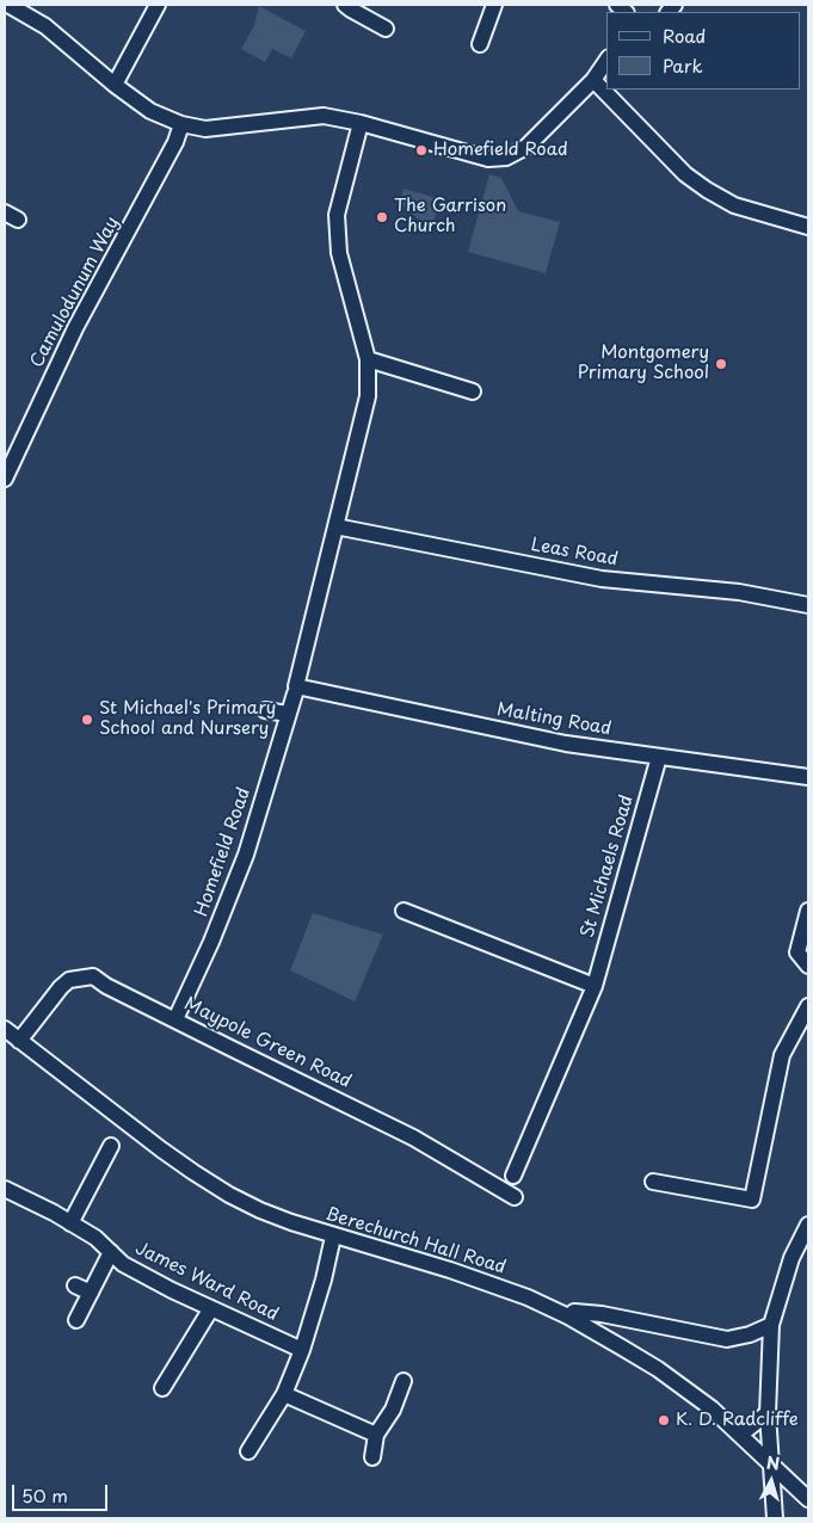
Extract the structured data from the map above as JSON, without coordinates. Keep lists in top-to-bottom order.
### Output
{
  "streets": {
    "street": [
      "Camulodunum Way",
      "Leas Road",
      "Malting Road",
      "Homefield Road",
      "St Michaels Road",
      "Maypole Green Road",
      "Berechurch Hall Road",
      "James Ward Road"
    ]
  },
  "crossings": [
    ["Leas Road", "Homefield Road"],
    ["Malting Road", "Homefield Road"],
    ["Malting Road", "St Michaels Road"],
    ["Homefield Road", "Maypole Green Road"],
    ["Maypole Green Road", "Berechurch Hall Road"]
  ],
  "places": [
    "Homefield Road",
    "The Garrison Church",
    "Montgomery Primary School",
    "St Michael's Primary School and Nursery",
    "K. D. Radcliffe"
  ],
  "legend": ["Road", "Park"],
  "scale_bar": "50 m",
  "north": "top"
}
